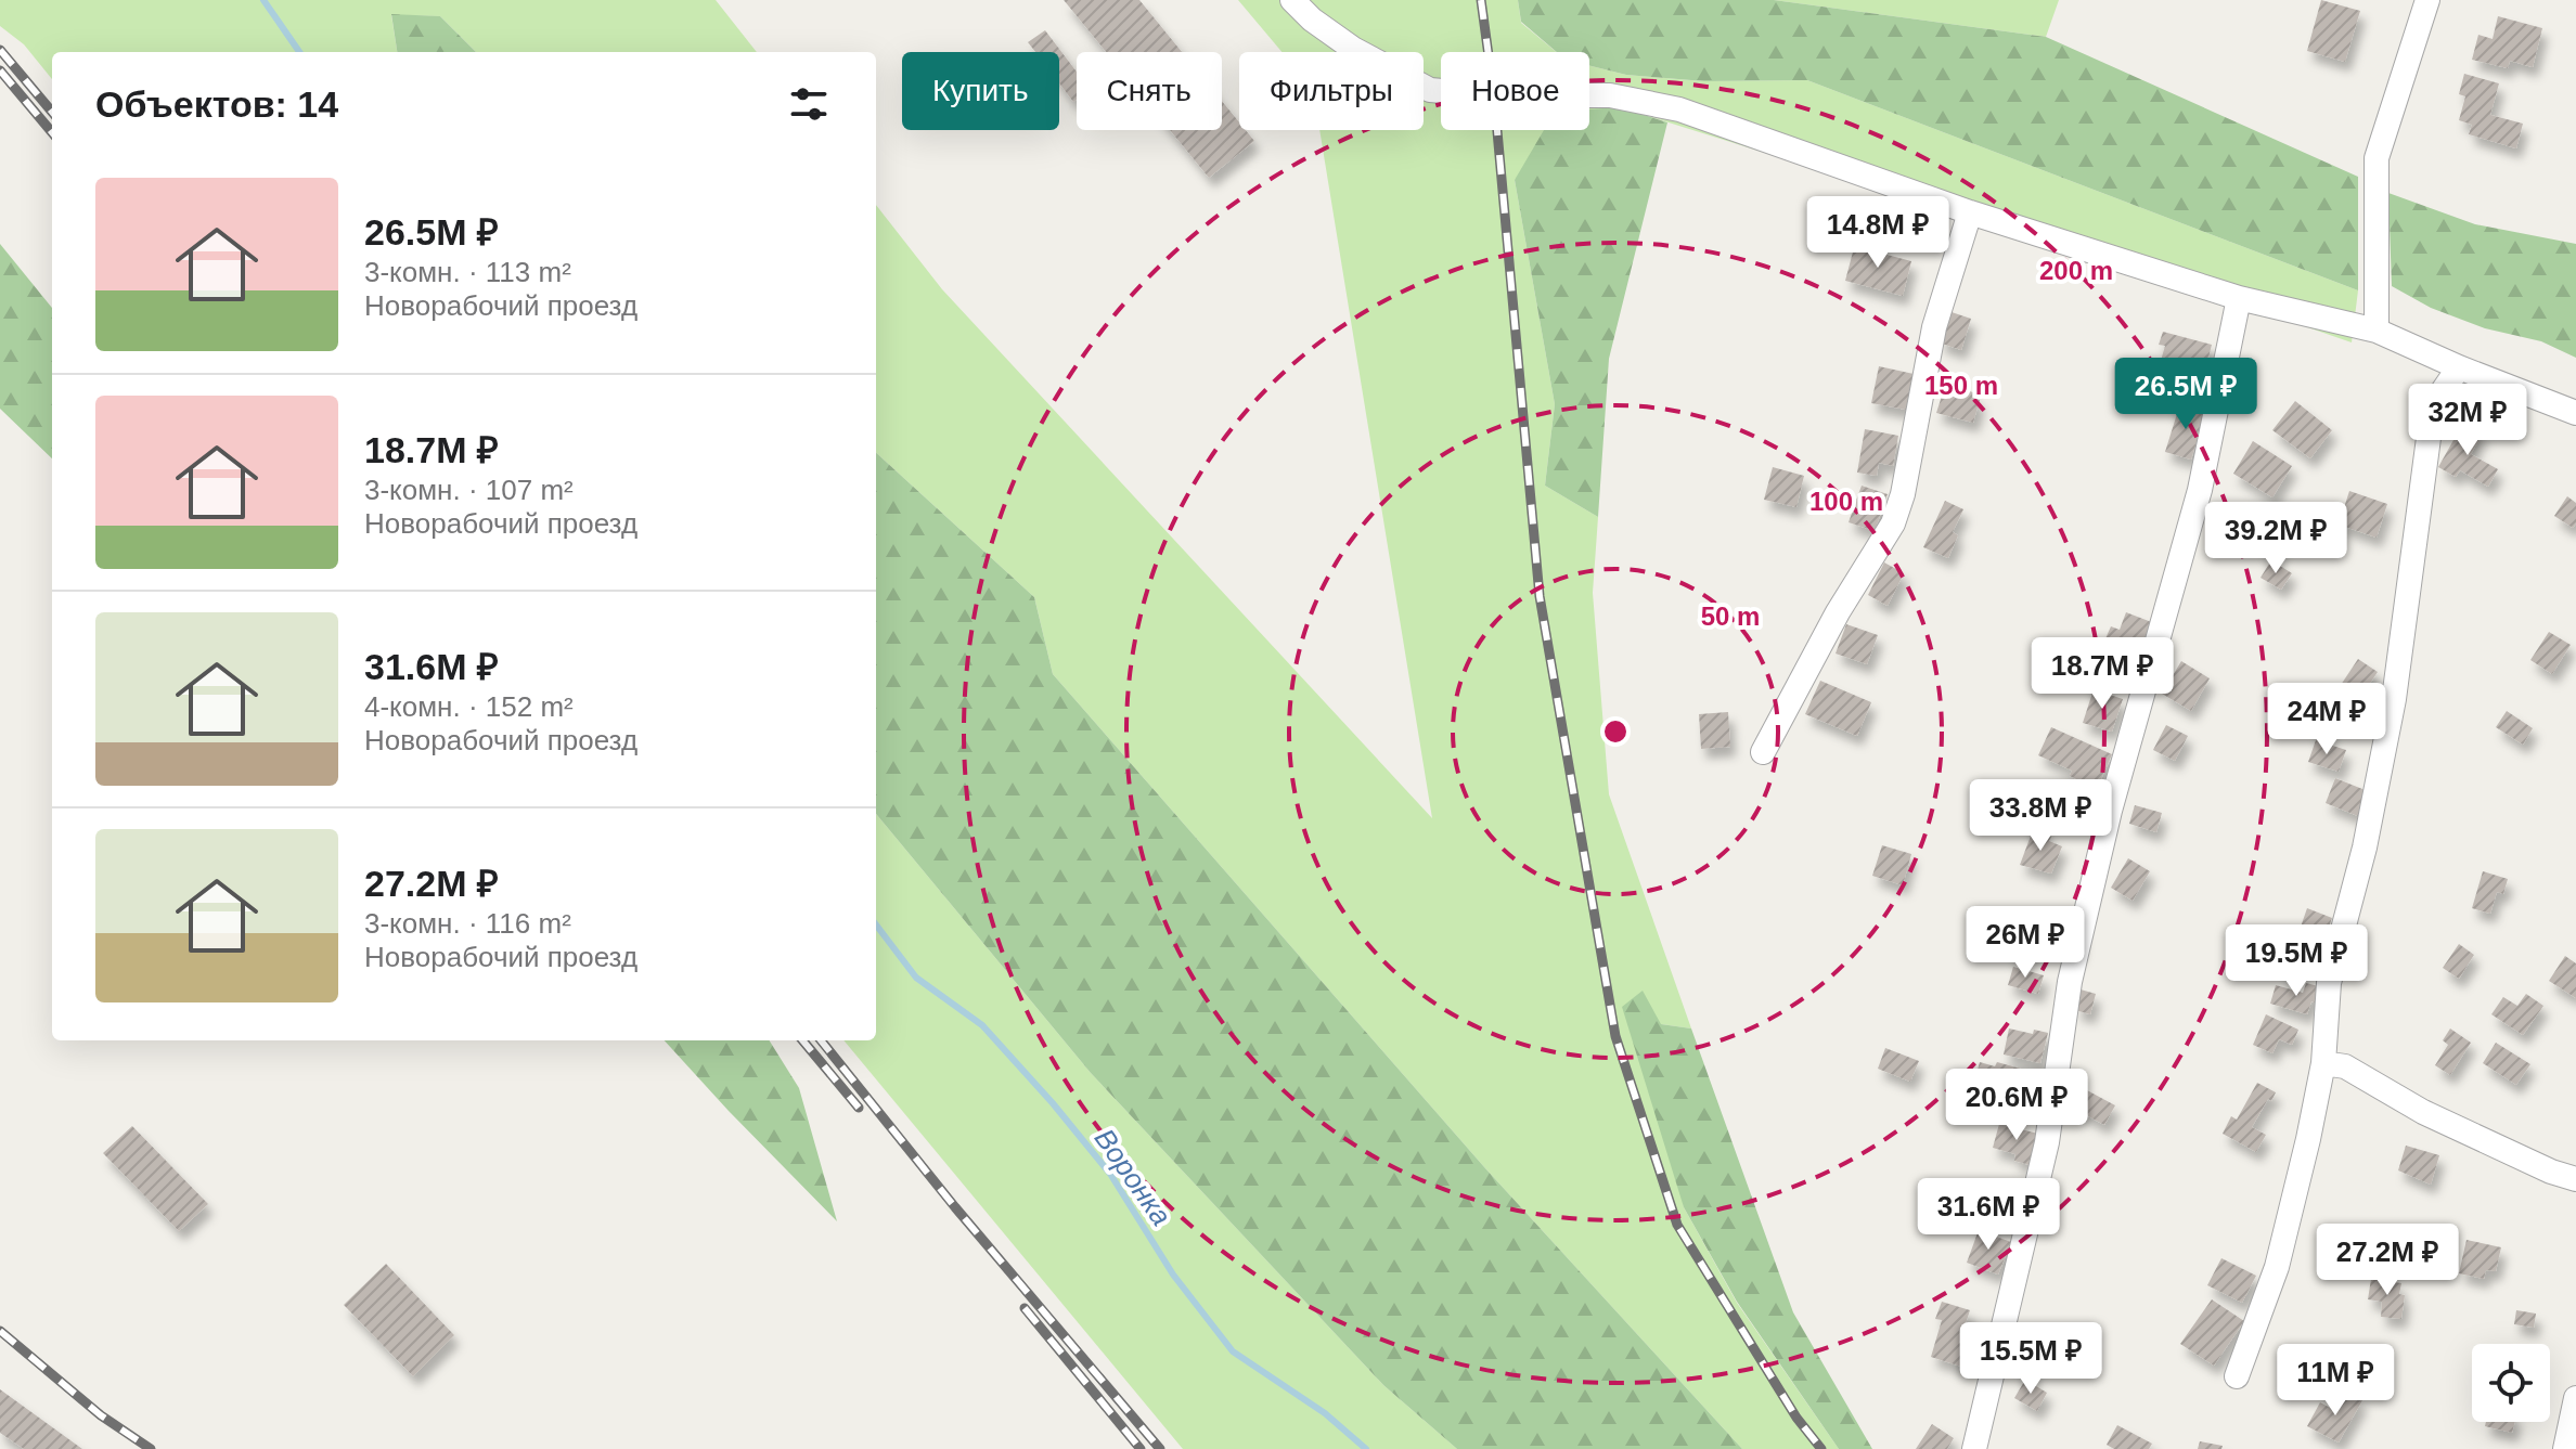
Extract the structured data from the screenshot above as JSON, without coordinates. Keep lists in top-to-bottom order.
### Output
{
  "water": ["Воронка"],
  "page": {
    "chip": [
      "Купить",
      "Снять",
      "Фильтры",
      "Новое"
    ],
    "heading": "Объектов: 14",
    "list": [
      {
        "name": "26.5M ₽",
        "note": "3-комн. · 113 m² · Новорабочий проезд"
      },
      {
        "name": "18.7M ₽",
        "note": "3-комн. · 107 m² · Новорабочий проезд"
      },
      {
        "name": "31.6M ₽",
        "note": "4-комн. · 152 m² · Новорабочий проезд"
      },
      {
        "name": "27.2M ₽",
        "note": "3-комн. · 116 m² · Новорабочий проезд"
      }
    ],
    "price": [
      "14.8M ₽",
      "26.5M ₽",
      "32M ₽",
      "39.2M ₽",
      "18.7M ₽",
      "24M ₽",
      "33.8M ₽",
      "26M ₽",
      "19.5M ₽",
      "20.6M ₽",
      "31.6M ₽",
      "27.2M ₽",
      "15.5M ₽",
      "11M ₽"
    ]
  },
  "rings": [
    "200 m",
    "150 m",
    "100 m",
    "50 m"
  ]
}
